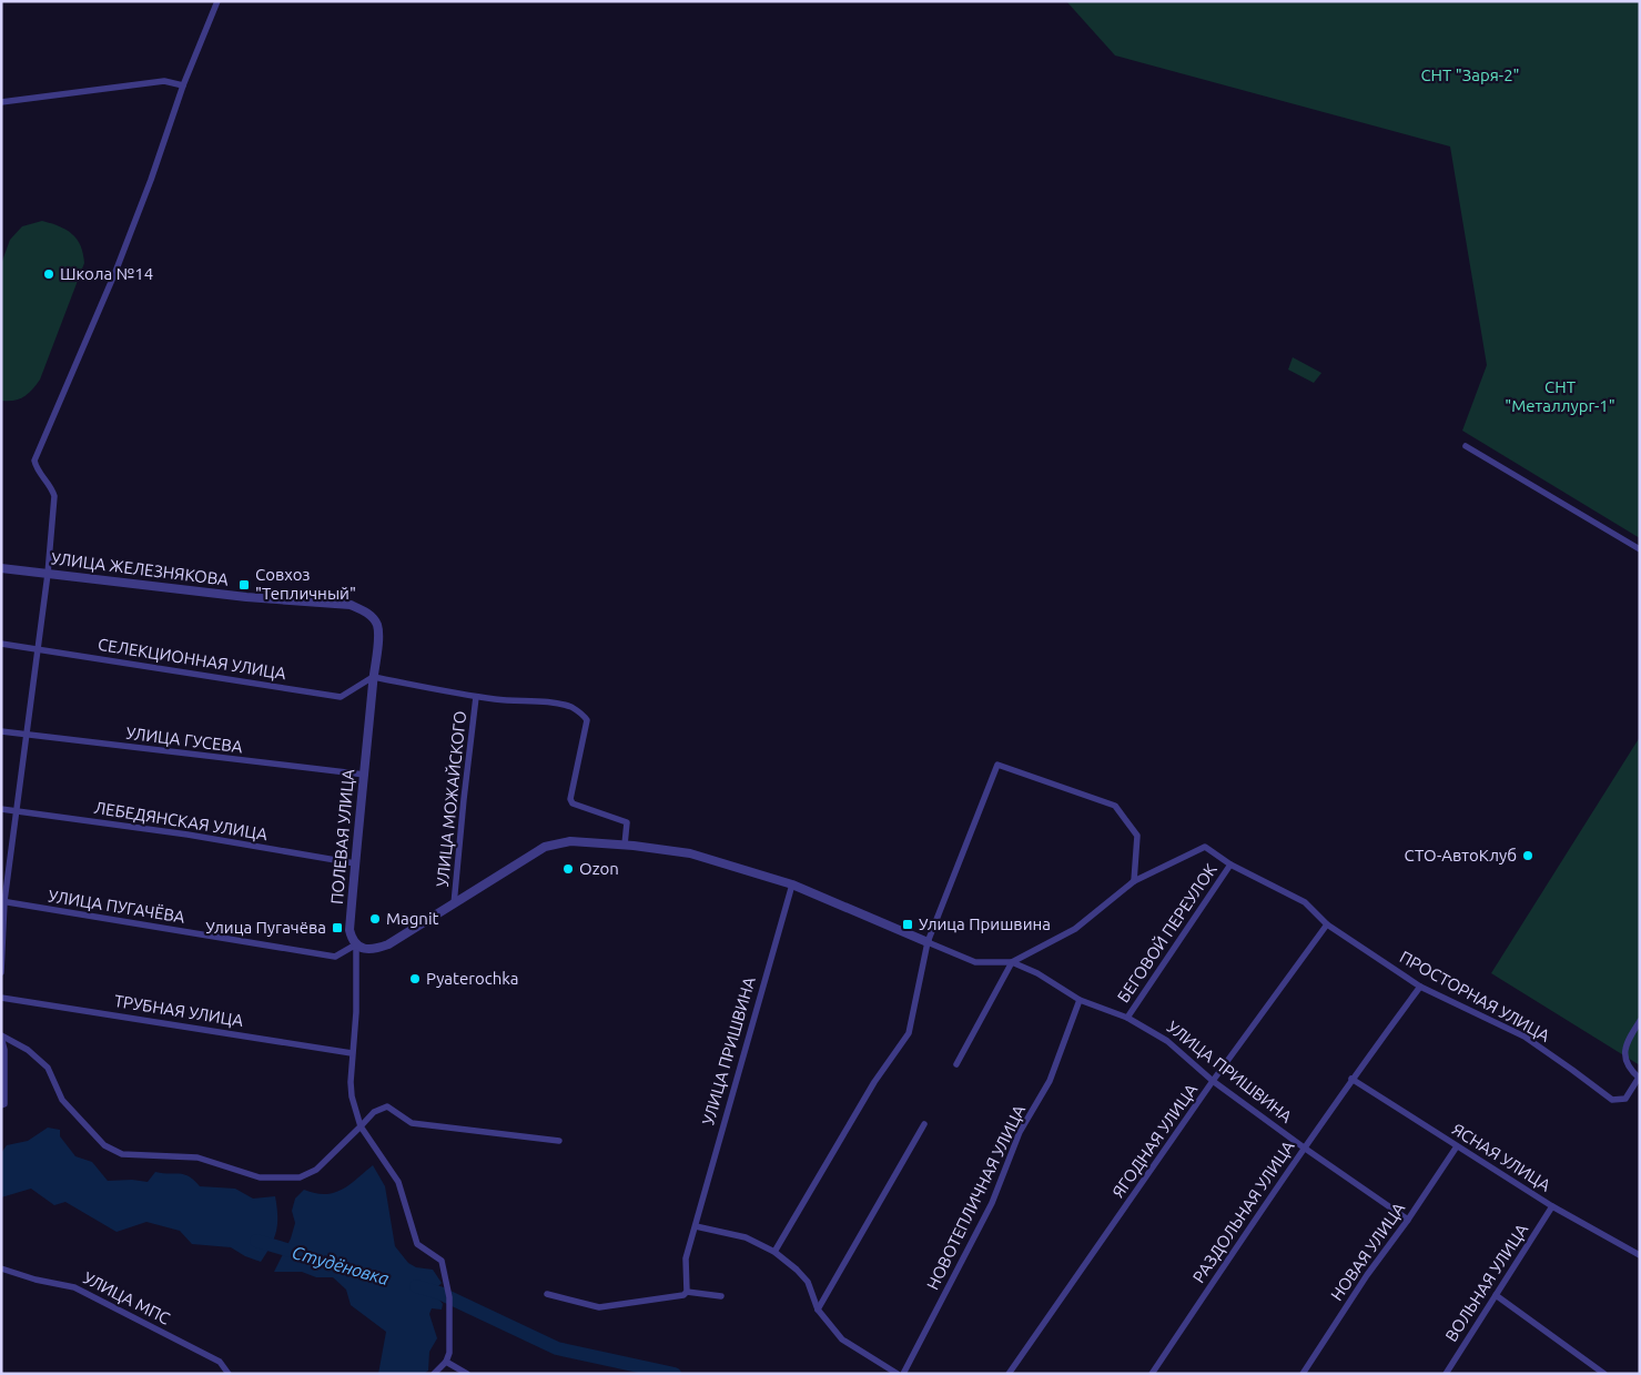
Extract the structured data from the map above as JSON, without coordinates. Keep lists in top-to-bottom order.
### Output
{
  "streets": {
    "street": [
      "УЛИЦА ЖЕЛЕЗНЯКОВА",
      "СЕЛЕКЦИОННАЯ УЛИЦА",
      "УЛИЦА ГУСЕВА",
      "УЛИЦА МОЖАЙСКОГО",
      "ЛЕБЕДЯНСКАЯ УЛИЦА",
      "ПОЛЕВАЯ УЛИЦА",
      "УЛИЦА ПУГАЧЁВА",
      "БЕГОВОЙ ПЕРЕУЛОК",
      "ПРОСТОРНАЯ УЛИЦА",
      "ТРУБНАЯ УЛИЦА",
      "УЛИЦА ПРИШВИНА",
      "ЯГОДНАЯ УЛИЦА",
      "ЯСНАЯ УЛИЦА",
      "НОВОТЕПЛИЧНАЯ УЛИЦА",
      "РАЗДОЛЬНАЯ УЛИЦА",
      "НОВАЯ УЛИЦА",
      "ВОЛЬНАЯ УЛИЦА",
      "УЛИЦА МПС"
    ]
  },
  "crossings": [
    ["УЛИЦА ЖЕЛЕЗНЯКОВА", "ПОЛЕВАЯ УЛИЦА"],
    ["СЕЛЕКЦИОННАЯ УЛИЦА", "ПОЛЕВАЯ УЛИЦА"],
    ["УЛИЦА ГУСЕВА", "ПОЛЕВАЯ УЛИЦА"],
    ["УЛИЦА МОЖАЙСКОГО", "УЛИЦА ПРИШВИНА"],
    ["ЛЕБЕДЯНСКАЯ УЛИЦА", "ПОЛЕВАЯ УЛИЦА"],
    ["ПОЛЕВАЯ УЛИЦА", "УЛИЦА ПУГАЧЁВА"],
    ["ПОЛЕВАЯ УЛИЦА", "ТРУБНАЯ УЛИЦА"],
    ["ПОЛЕВАЯ УЛИЦА", "УЛИЦА ПРИШВИНА"],
    ["УЛИЦА ПУГАЧЁВА", "УЛИЦА ПРИШВИНА"],
    ["БЕГОВОЙ ПЕРЕУЛОК", "ПРОСТОРНАЯ УЛИЦА"],
    ["БЕГОВОЙ ПЕРЕУЛОК", "УЛИЦА ПРИШВИНА"],
    ["ПРОСТОРНАЯ УЛИЦА", "ЯГОДНАЯ УЛИЦА"],
    ["ПРОСТОРНАЯ УЛИЦА", "РАЗДОЛЬНАЯ УЛИЦА"],
    ["УЛИЦА ПРИШВИНА", "ЯГОДНАЯ УЛИЦА"],
    ["УЛИЦА ПРИШВИНА", "НОВОТЕПЛИЧНАЯ УЛИЦА"],
    ["УЛИЦА ПРИШВИНА", "РАЗДОЛЬНАЯ УЛИЦА"],
    ["УЛИЦА ПРИШВИНА", "НОВАЯ УЛИЦА"],
    ["ЯСНАЯ УЛИЦА", "РАЗДОЛЬНАЯ УЛИЦА"],
    ["ЯСНАЯ УЛИЦА", "НОВАЯ УЛИЦА"],
    ["ЯСНАЯ УЛИЦА", "ВОЛЬНАЯ УЛИЦА"]
  ],
  "water": ["Студёновка"],
  "parks": ["СНТ \"Заря-2\"", "СНТ \"Металлург-1\""],
  "places": {
    "other": [
      "Школа №14",
      "СТО-АвтоКлуб",
      "Ozon",
      "Magnit",
      "Pyaterochka"
    ],
    "transit": ["Совхоз \"Тепличный\"", "Улица Пришвина", "Улица Пугачёва"]
  }
}
